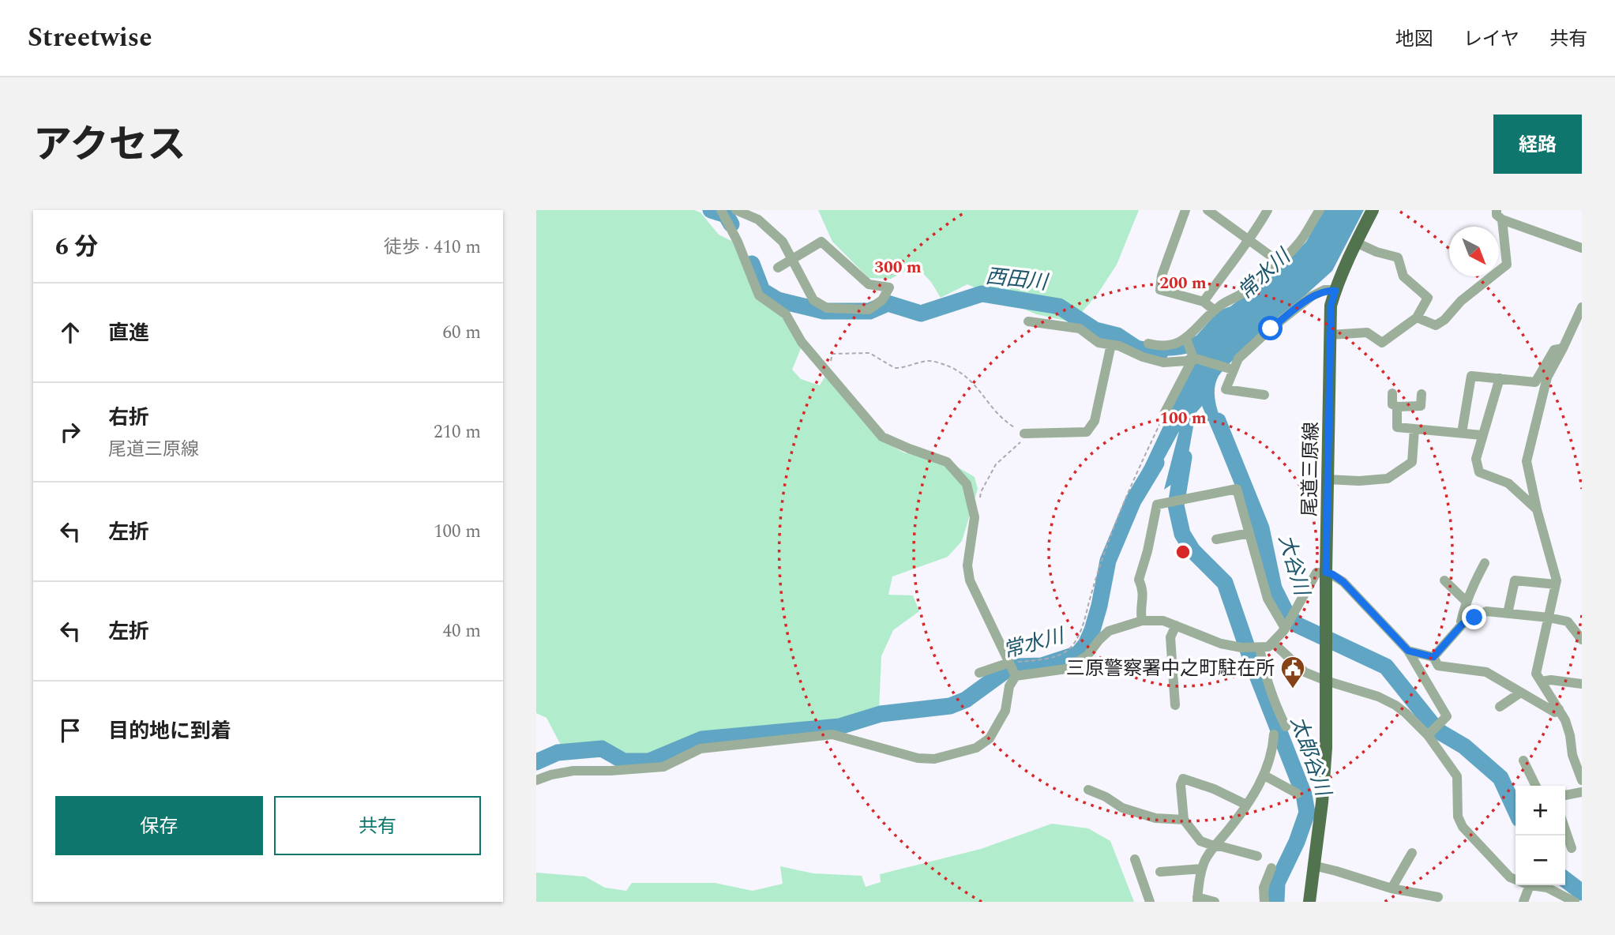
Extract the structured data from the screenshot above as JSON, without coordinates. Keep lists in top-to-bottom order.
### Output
{
  "streets": {
    "main road": ["尾道三原線"]
  },
  "water": [
    "常水川",
    "西田川",
    "大谷川",
    "太郎谷川"
  ],
  "places": {
    "public building": ["三原警察署中之町駐在所"]
  },
  "north": "bottom right",
  "page": {
    "header": "Streetwise",
    "nav": ["地図", "レイヤ", "共有"],
    "title": "アクセス",
    "buttons": [
      "経路",
      ["保存", "共有"]
    ],
    "heading": ["6 分", "徒歩 · 410 m"],
    "list": [
      ["直進", "60 m"],
      ["右折", "尾道三原線", "210 m"],
      ["左折", "100 m"],
      ["左折", "40 m"],
      "目的地に到着"
    ],
    "map_buttons": ["+", "−"]
  },
  "rings": ["300 m", "200 m", "100 m"]
}
